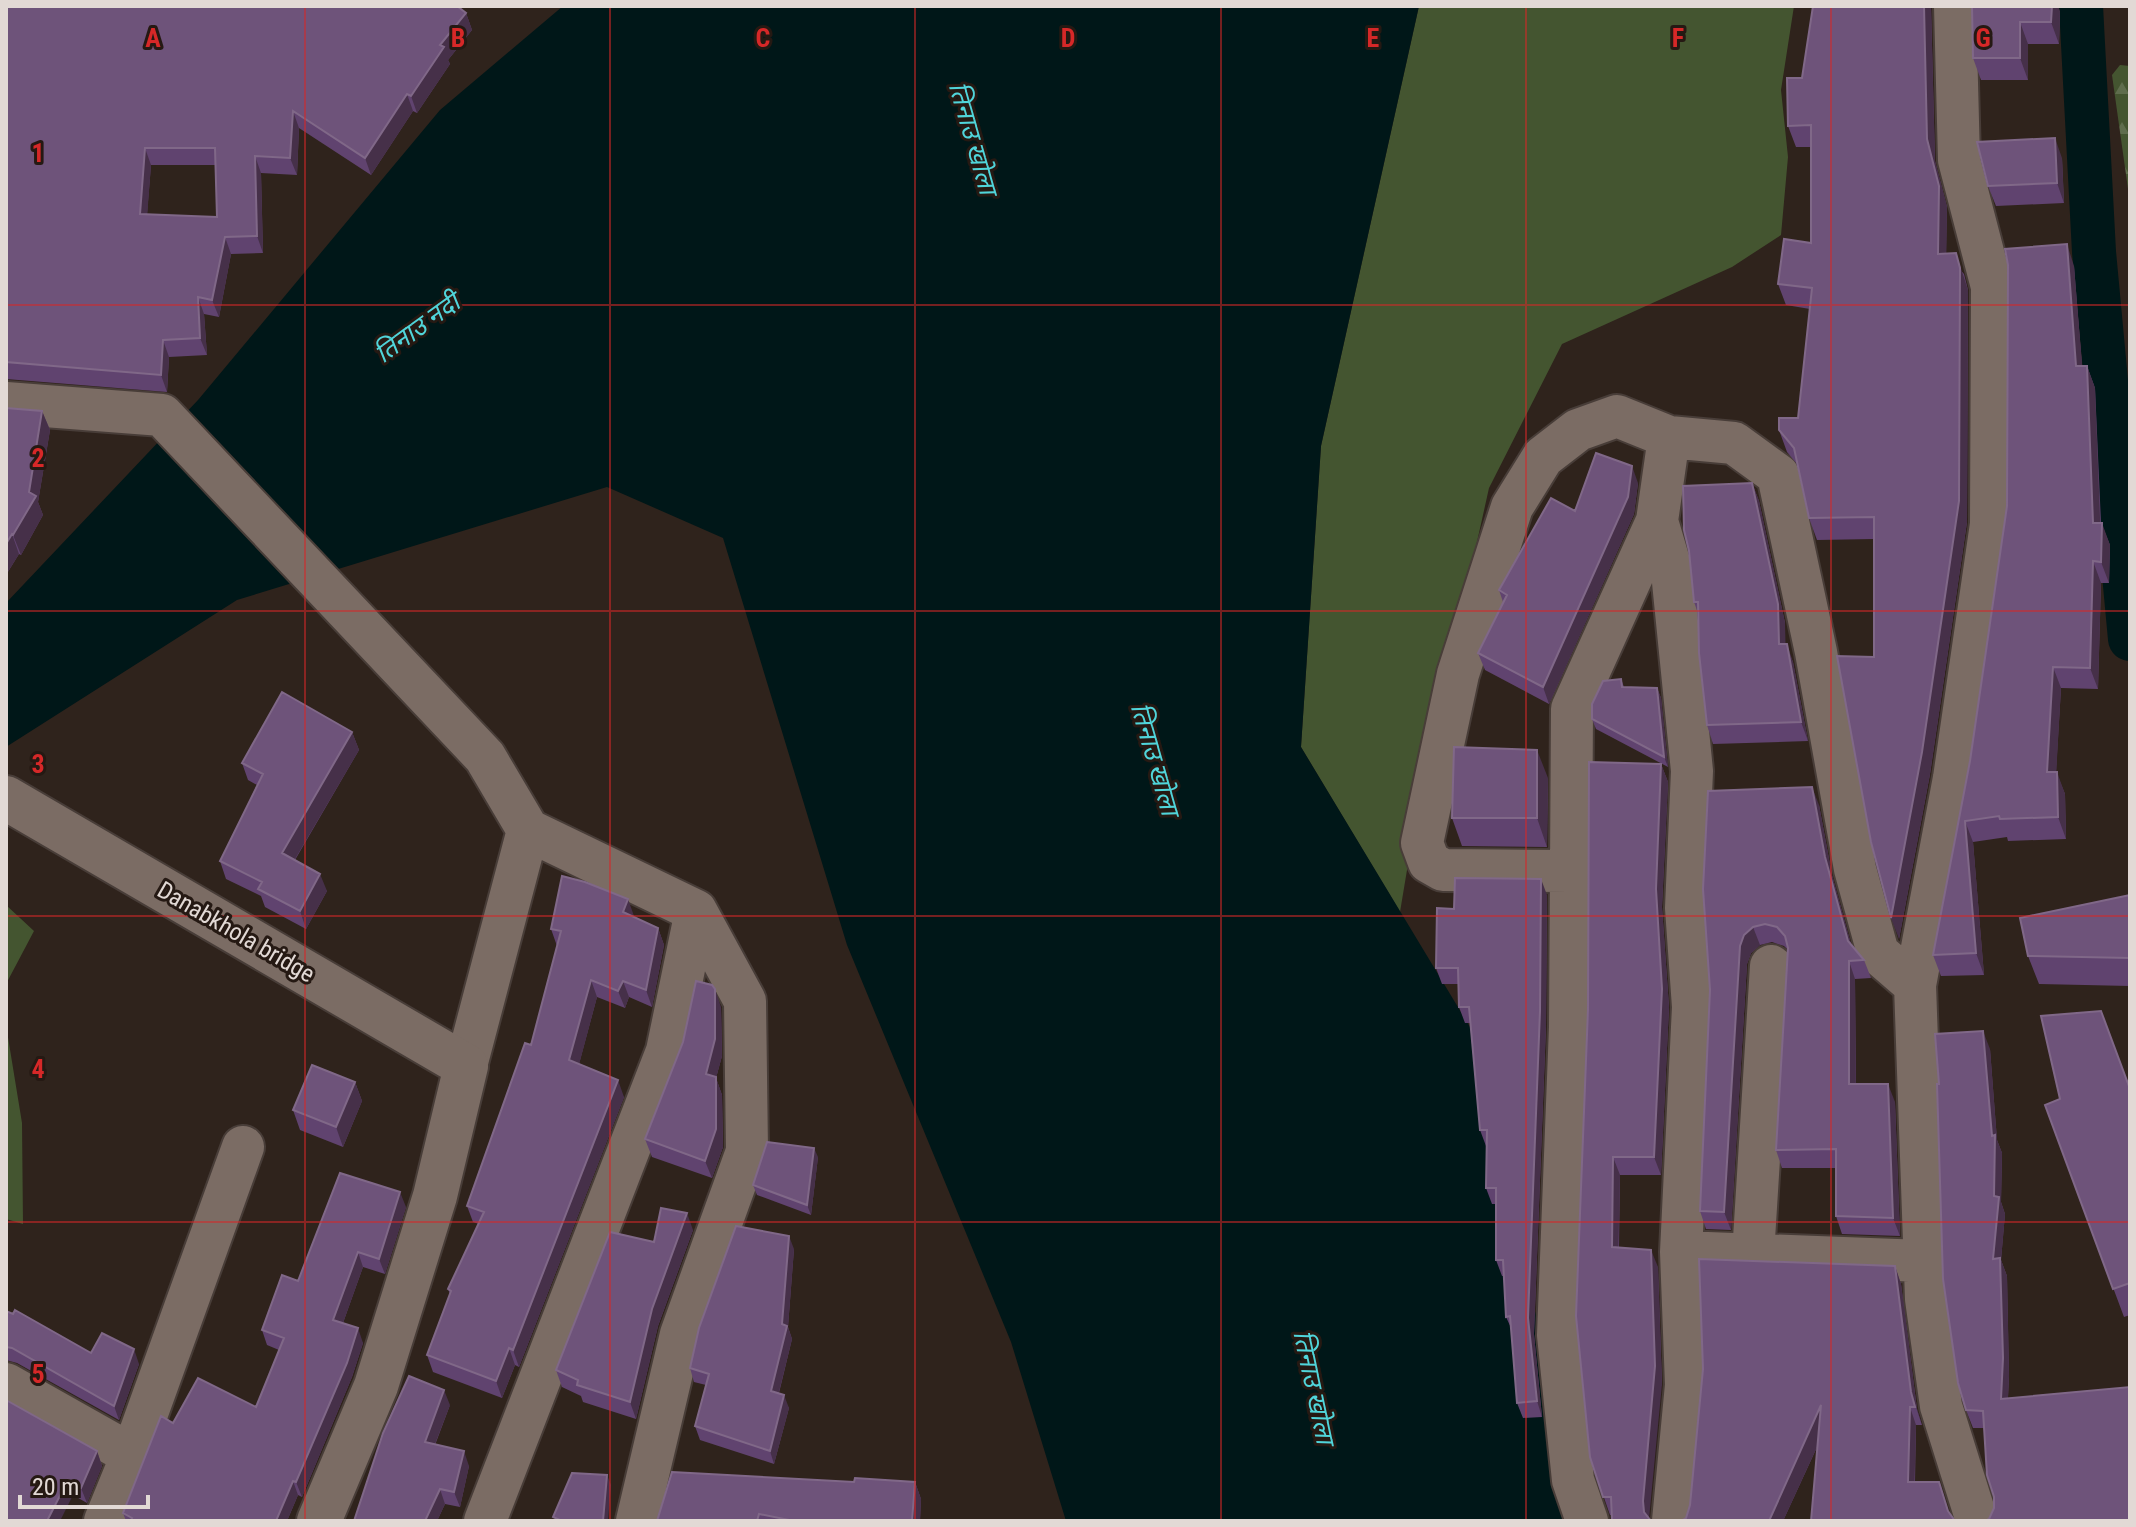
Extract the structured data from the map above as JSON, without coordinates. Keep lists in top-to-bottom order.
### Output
{
  "streets": {
    "main road": ["Danabkhola bridge"]
  },
  "water": ["तिनाउ खोला", "तिनाउ नदी"],
  "scale_bar": "20 m",
  "grid": {
    "columns": [
      "A",
      "B",
      "C",
      "D",
      "E",
      "F",
      "G"
    ],
    "rows": [
      "1",
      "2",
      "3",
      "4",
      "5"
    ]
  }
}
